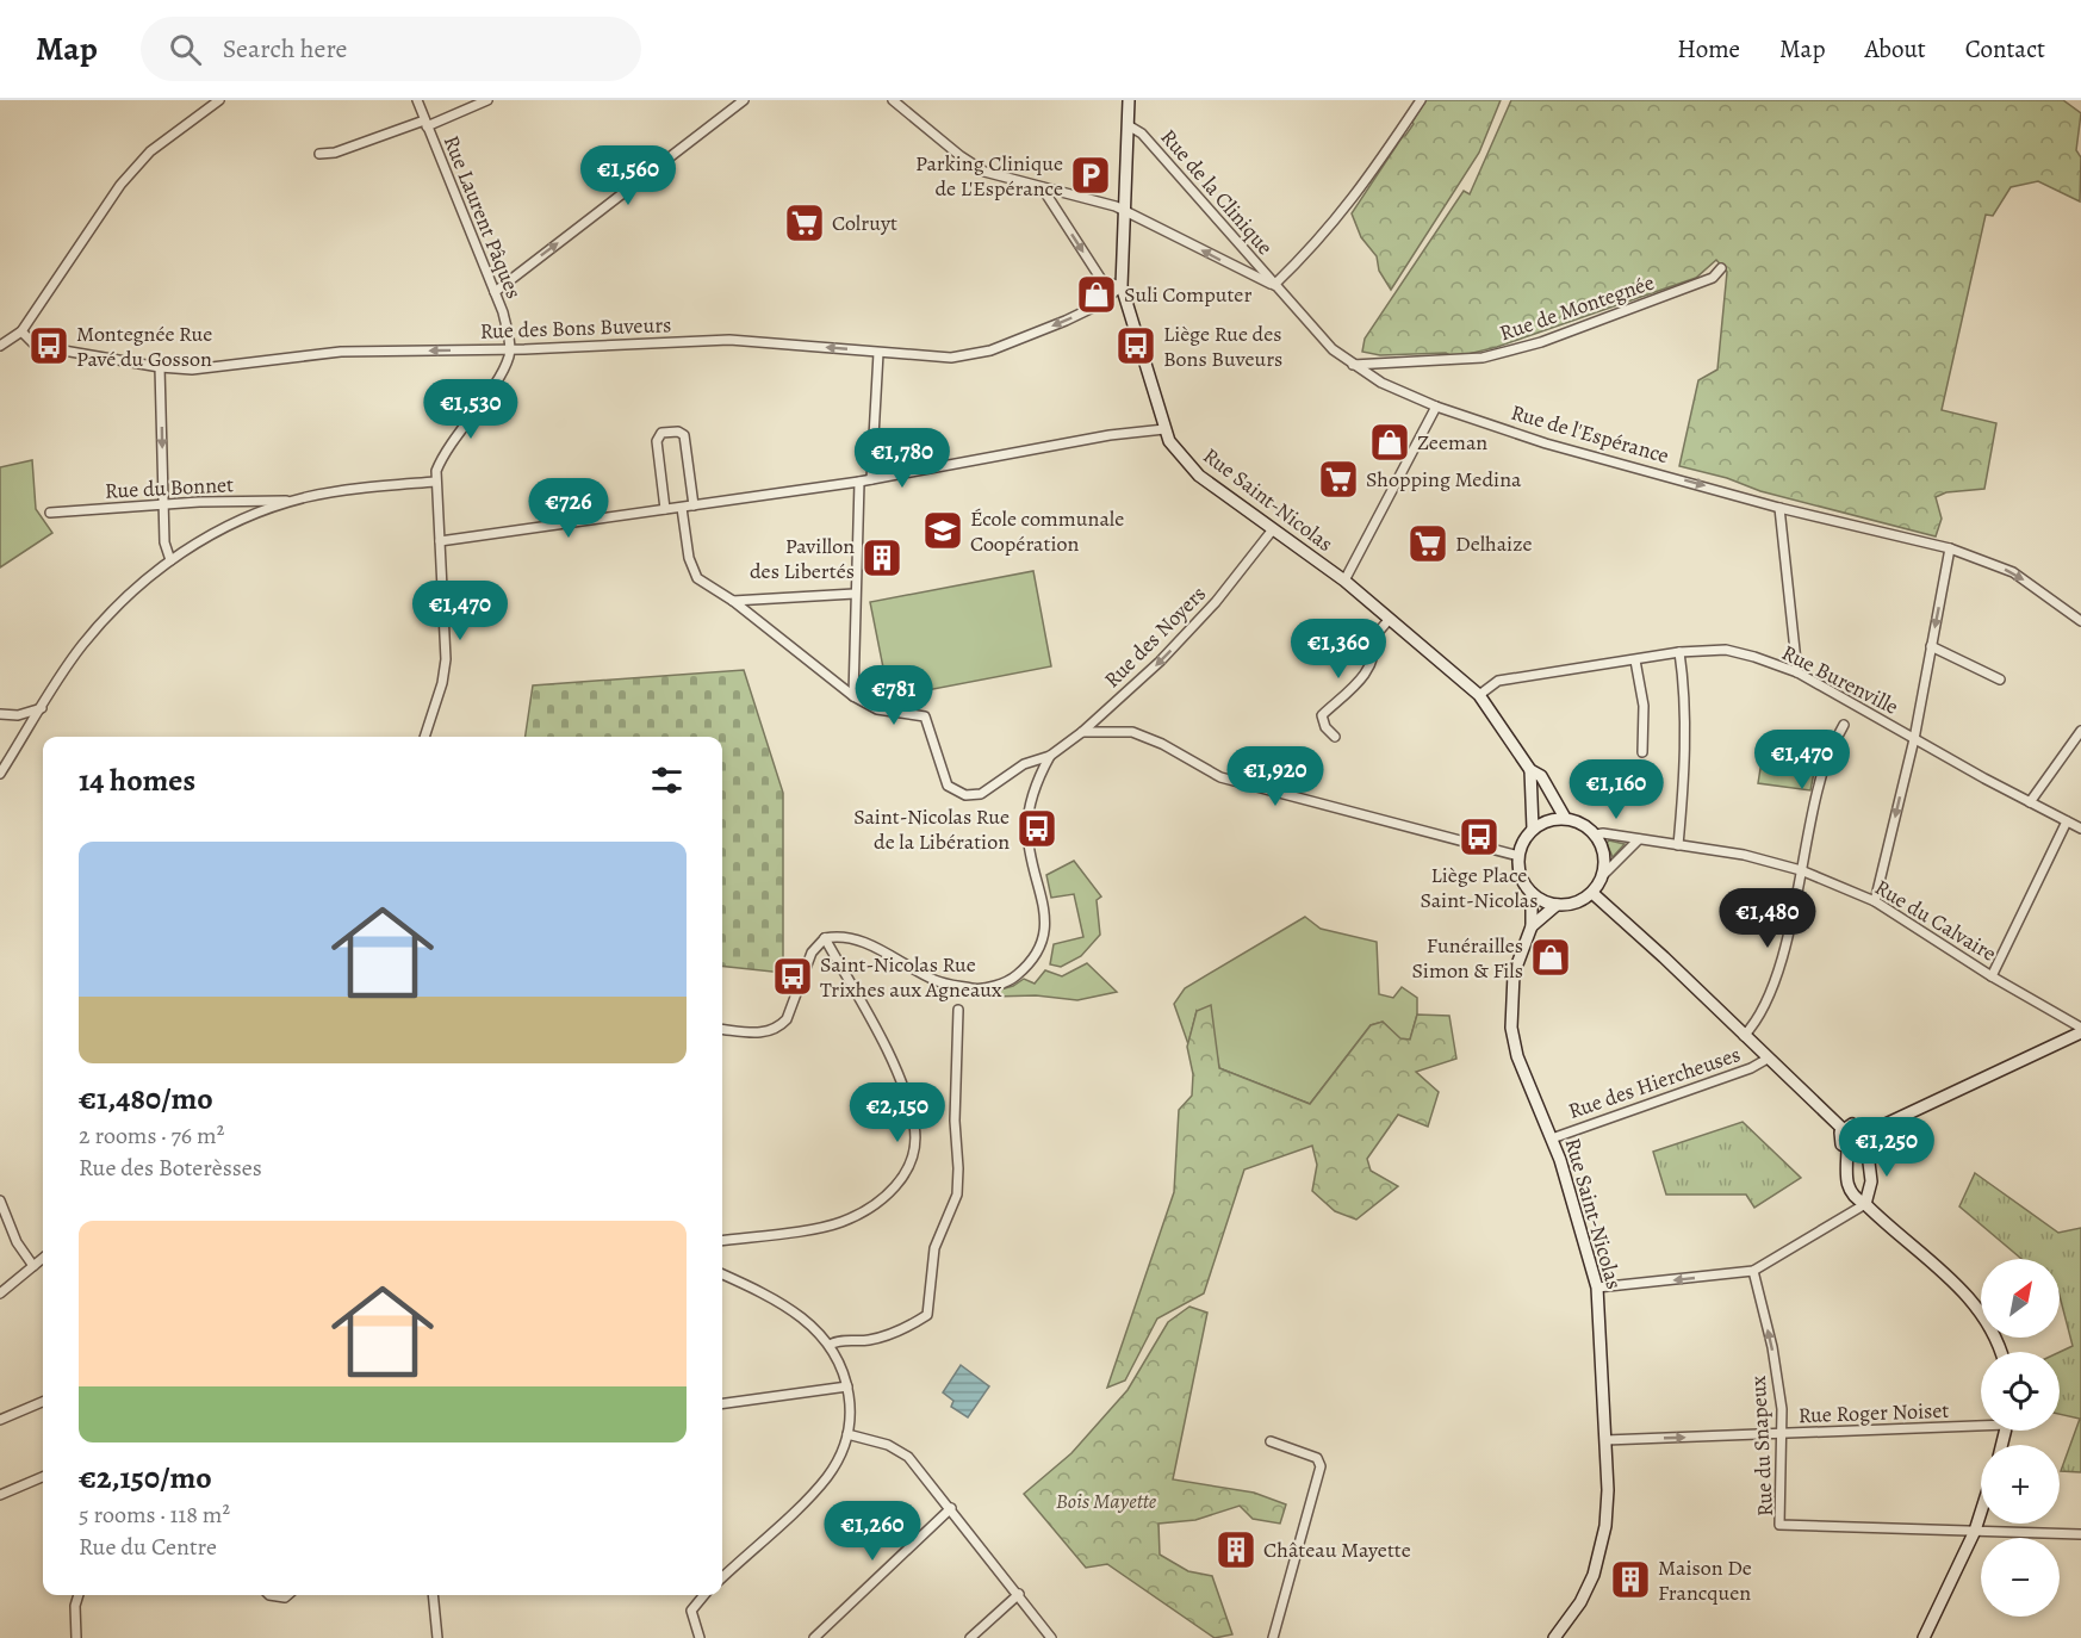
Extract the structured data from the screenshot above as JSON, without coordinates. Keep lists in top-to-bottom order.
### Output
{
  "streets": {
    "street": [
      "Rue de la Clinique",
      "Rue Laurent Pâques",
      "Rue de Montegnée",
      "Rue des Bons Buveurs",
      "Rue de l'Espérance",
      "Rue du Bonnet",
      "Rue Saint-Nicolas",
      "Rue des Noyers",
      "Rue Burenville",
      "Rue du Calvaire",
      "Rue des Hiercheuses",
      "Rue Roger Noiset",
      "Rue du Snapeux"
    ]
  },
  "crossings": [
    ["Rue de la Clinique", "Rue de l'Espérance"],
    ["Rue de la Clinique", "Rue Saint-Nicolas"],
    ["Rue Laurent Pâques", "Rue des Bons Buveurs"],
    ["Rue de Montegnée", "Rue de l'Espérance"],
    ["Rue des Bons Buveurs", "Rue Saint-Nicolas"],
    ["Rue de l'Espérance", "Rue Saint-Nicolas"],
    ["Rue Saint-Nicolas", "Rue des Noyers"],
    ["Rue Saint-Nicolas", "Rue Burenville"],
    ["Rue Saint-Nicolas", "Rue du Calvaire"],
    ["Rue Saint-Nicolas", "Rue des Hiercheuses"],
    ["Rue Saint-Nicolas", "Rue Roger Noiset"],
    ["Rue Roger Noiset", "Rue du Snapeux"]
  ],
  "one_way": ["Rue des Bons Buveurs", "Rue des Noyers", "Rue Roger Noiset"],
  "parks": ["Bois Mayette"],
  "places": {
    "parking": ["Parking Clinique de L'Espérance"],
    "supermarket": ["Colruyt", "Shopping Medina", "Delhaize"],
    "shop": ["Suli Computer", "Zeeman", "Funérailles Simon & Fils"],
    "bus stop": [
      "Montegnée Rue Pavé du Gosson",
      "Liège Rue des Bons Buveurs",
      "Saint-Nicolas Rue de la Libération",
      "Liège Place Saint-Nicolas",
      "Saint-Nicolas Rue Trixhes aux Agneaux"
    ],
    "school or university": ["École communale Coopération"],
    "building": ["Pavillon des Libertés", "Château Mayette", "Maison De Francquen"]
  },
  "north": "top right",
  "page": {
    "header": "Map",
    "search": "Search here",
    "nav": [
      "Home",
      "Map",
      "About",
      "Contact"
    ],
    "price": [
      "€1,560",
      "€1,530",
      "€1,780",
      "€726",
      "€1,470",
      "€1,360",
      "€781",
      "€1,470",
      "€1,920",
      "€1,160",
      "€1,480",
      "€2,150",
      "€1,250",
      "€1,260"
    ],
    "heading": "14 homes",
    "list": [
      {
        "name": "€1,480/mo",
        "note": "2 rooms · 76 m² · Rue des Boterèsses"
      },
      {
        "name": "€2,150/mo",
        "note": "5 rooms · 118 m² · Rue du Centre"
      }
    ],
    "map_buttons": ["+", "−"]
  }
}
